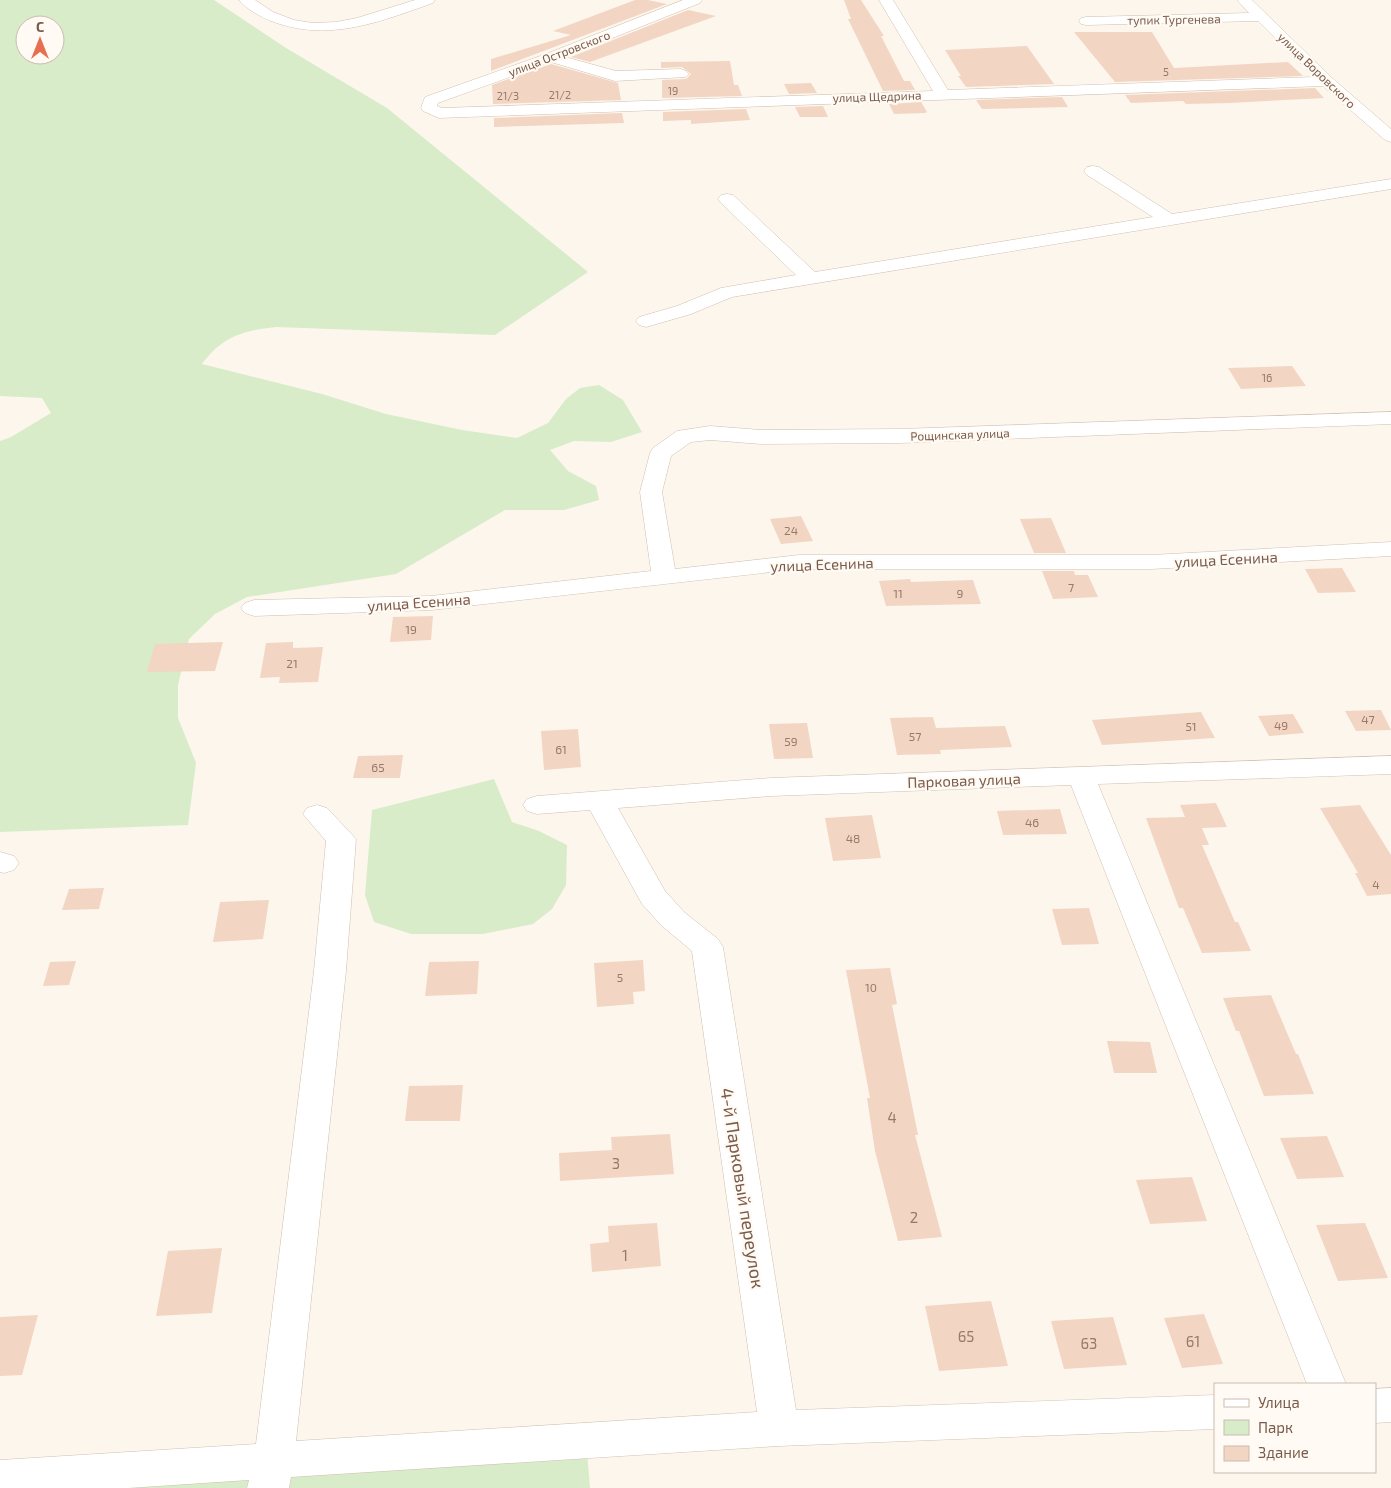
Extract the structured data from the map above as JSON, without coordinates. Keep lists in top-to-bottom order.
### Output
{
  "streets": {
    "street": [
      "тупик Тургенева",
      "улица Островского",
      "улица Воровского",
      "улица Щедрина",
      "Рощинская улица",
      "улица Есенина",
      "Парковая улица",
      "4-й Парковый переулок"
    ]
  },
  "crossings": [
    ["тупик Тургенева", "улица Воровского"],
    ["улица Островского", "улица Щедрина"],
    ["улица Воровского", "улица Щедрина"],
    ["Рощинская улица", "улица Есенина"],
    ["Парковая улица", "4-й Парковый переулок"]
  ],
  "house_numbers": [
    "5",
    "19",
    "21/2",
    "21/3",
    "16",
    "24",
    "7",
    "11",
    "9",
    "19",
    "21",
    "47",
    "49",
    "51",
    "57",
    "59",
    "61",
    "65",
    "46",
    "48",
    "4",
    "5",
    "10",
    "4",
    "3",
    "2",
    "1",
    "65",
    "61",
    "63"
  ],
  "legend": ["Улица", "Парк", "Здание"],
  "north": "top"
}
